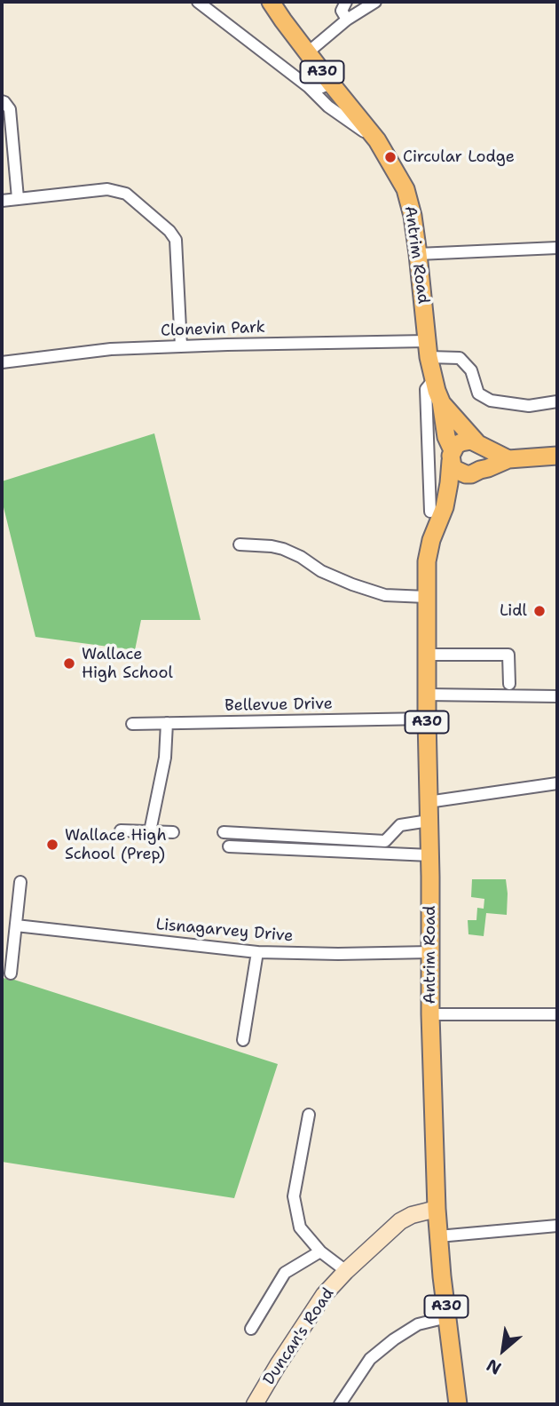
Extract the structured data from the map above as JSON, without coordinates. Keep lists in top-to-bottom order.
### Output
{
  "streets": {
    "main road": ["A30", "Antrim Road"],
    "street": [
      "Clonevin Park",
      "Bellevue Drive",
      "Lisnagarvey Drive",
      "Duncan's Road"
    ]
  },
  "crossings": [
    ["A30", "Antrim Road"],
    ["Antrim Road", "Clonevin Park"],
    ["Antrim Road", "Bellevue Drive"],
    ["Antrim Road", "Lisnagarvey Drive"],
    ["Antrim Road", "Duncan's Road"]
  ],
  "places": [
    "Circular Lodge",
    "Lidl",
    "Wallace High School",
    "Wallace High School (Prep)"
  ],
  "north": "bottom left"
}
